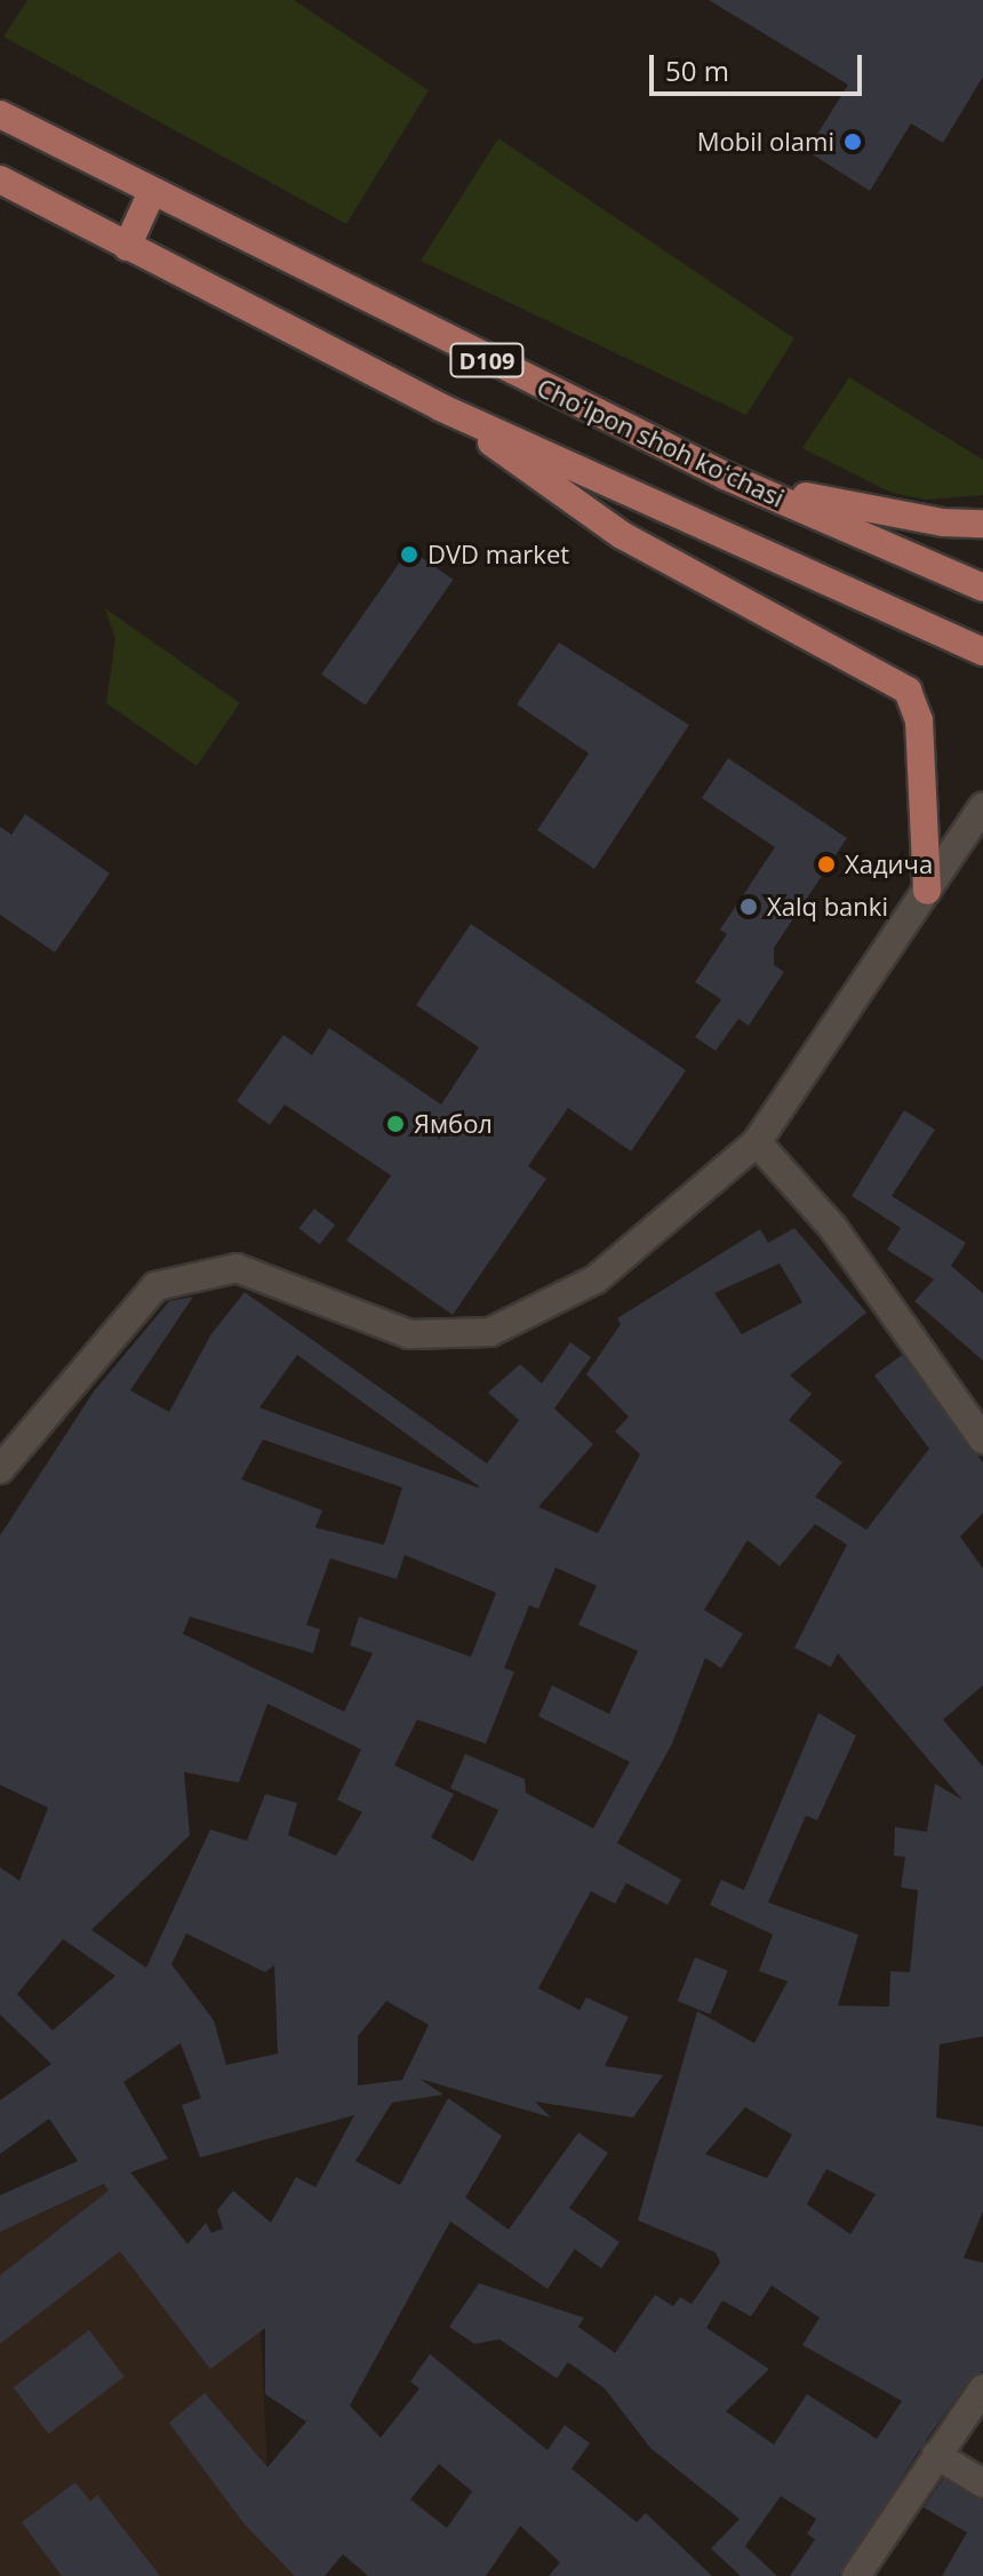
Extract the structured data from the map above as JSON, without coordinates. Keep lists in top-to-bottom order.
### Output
{
  "streets": {
    "main road": ["D109", "Choʻlpon shoh koʻchasi"]
  },
  "places": [
    "Mobil olami",
    "DVD market",
    "Хадича",
    "Xalq banki",
    "Ямбол"
  ],
  "scale_bar": "50 m"
}
